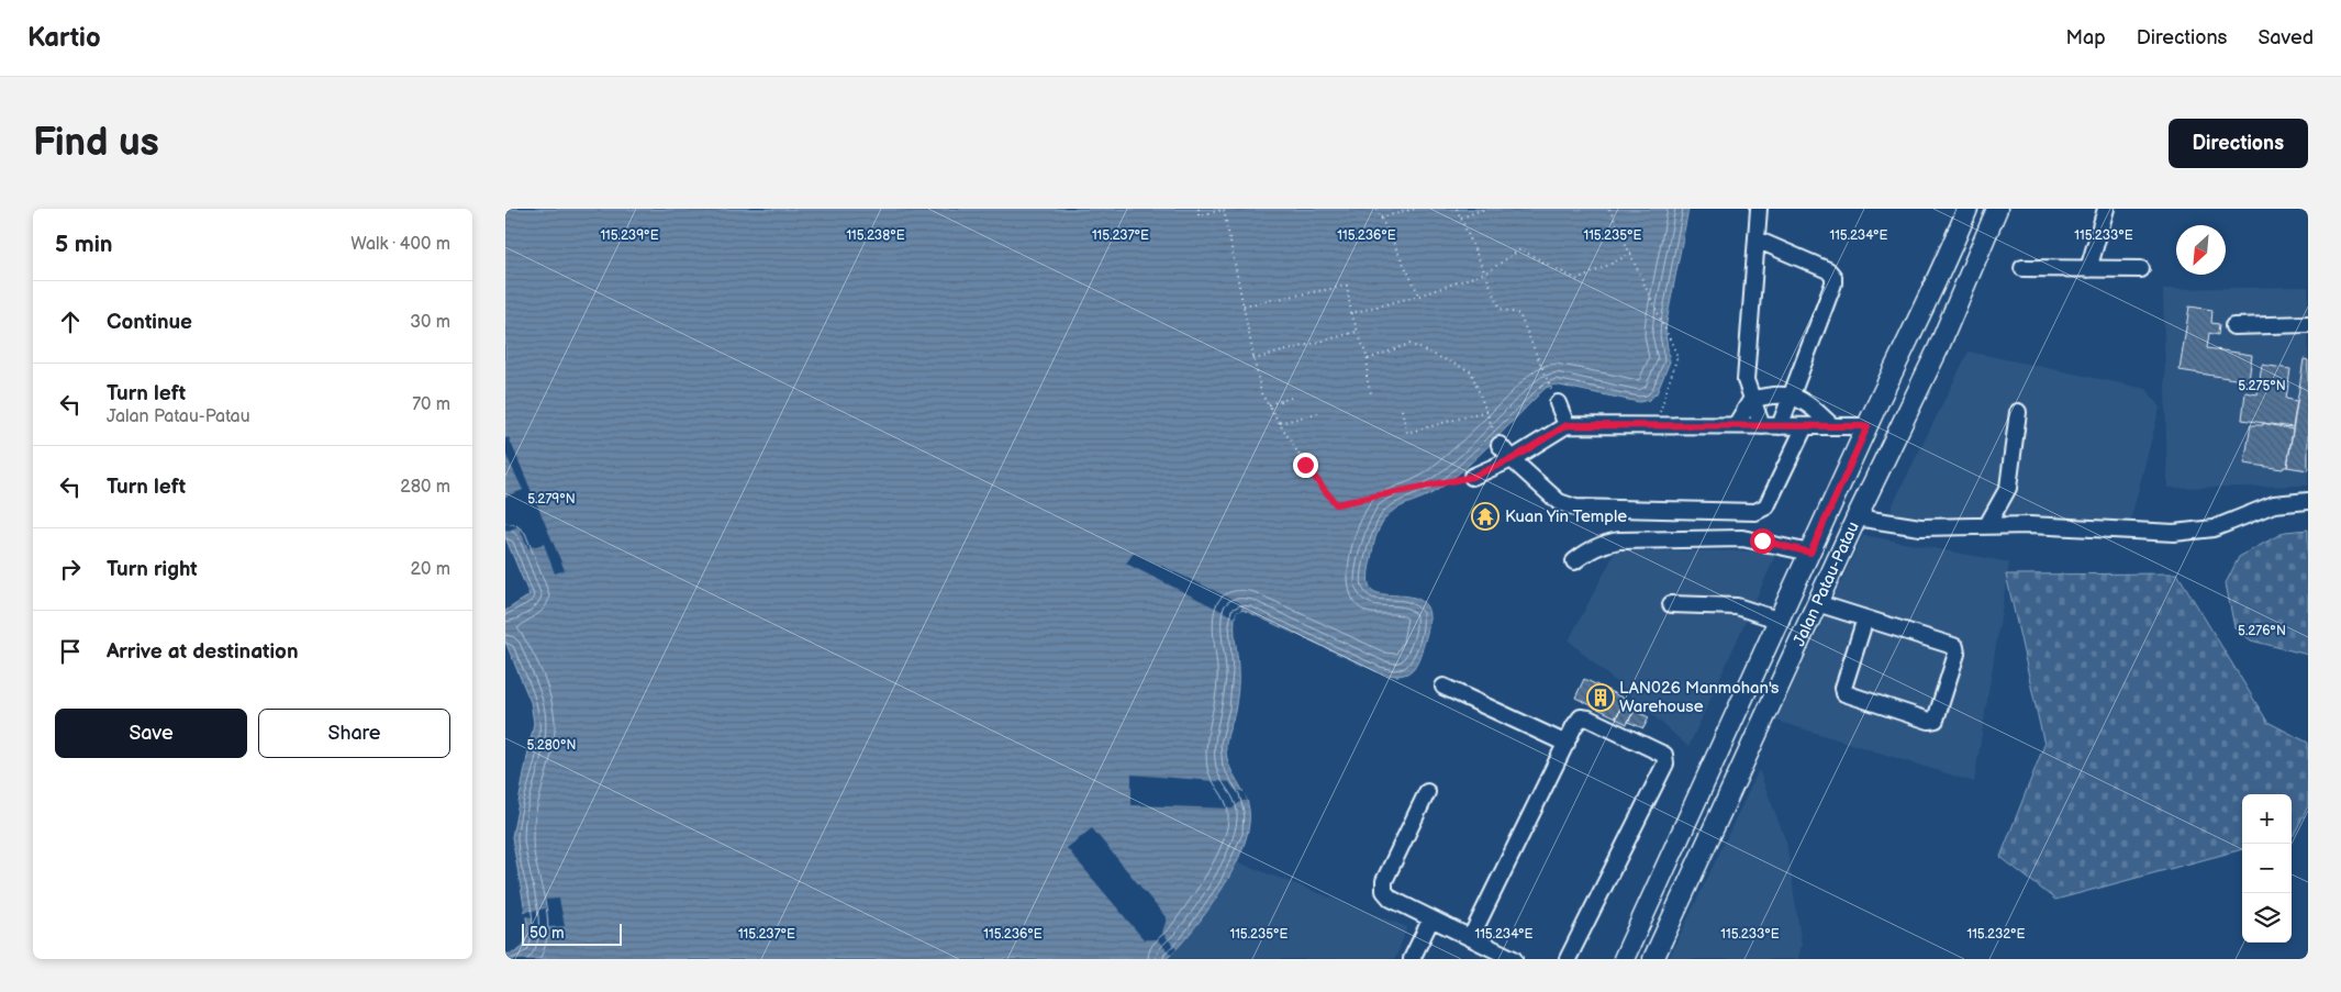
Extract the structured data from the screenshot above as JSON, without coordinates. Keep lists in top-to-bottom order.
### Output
{
  "streets": {
    "main road": ["Jalan Patau-Patau"]
  },
  "places": {
    "temple": ["Kuan Yin Temple"],
    "building": ["LAN026 Manmohan's Warehouse"]
  },
  "scale_bar": "50 m",
  "north": "bottom left",
  "page": {
    "header": "Kartio",
    "nav": ["Map", "Directions", "Saved"],
    "buttons": [
      "Directions",
      ["Save", "Share"]
    ],
    "title": "Find us",
    "heading": ["5 min", "Walk · 400 m"],
    "list": [
      ["Continue", "30 m"],
      ["Turn left", "Jalan Patau-Patau", "70 m"],
      ["Turn left", "280 m"],
      ["Turn right", "20 m"],
      "Arrive at destination"
    ],
    "map_buttons": ["+", "−"],
    "scale": "50 m"
  },
  "coordinates": [
    "115.238°E",
    "115.236°E",
    "115.233°E",
    "115.239°E",
    "115.237°E",
    "115.235°E",
    "115.234°E",
    "5.275°N",
    "5.279°N",
    "5.276°N",
    "5.280°N",
    "115.232°E"
  ]
}
